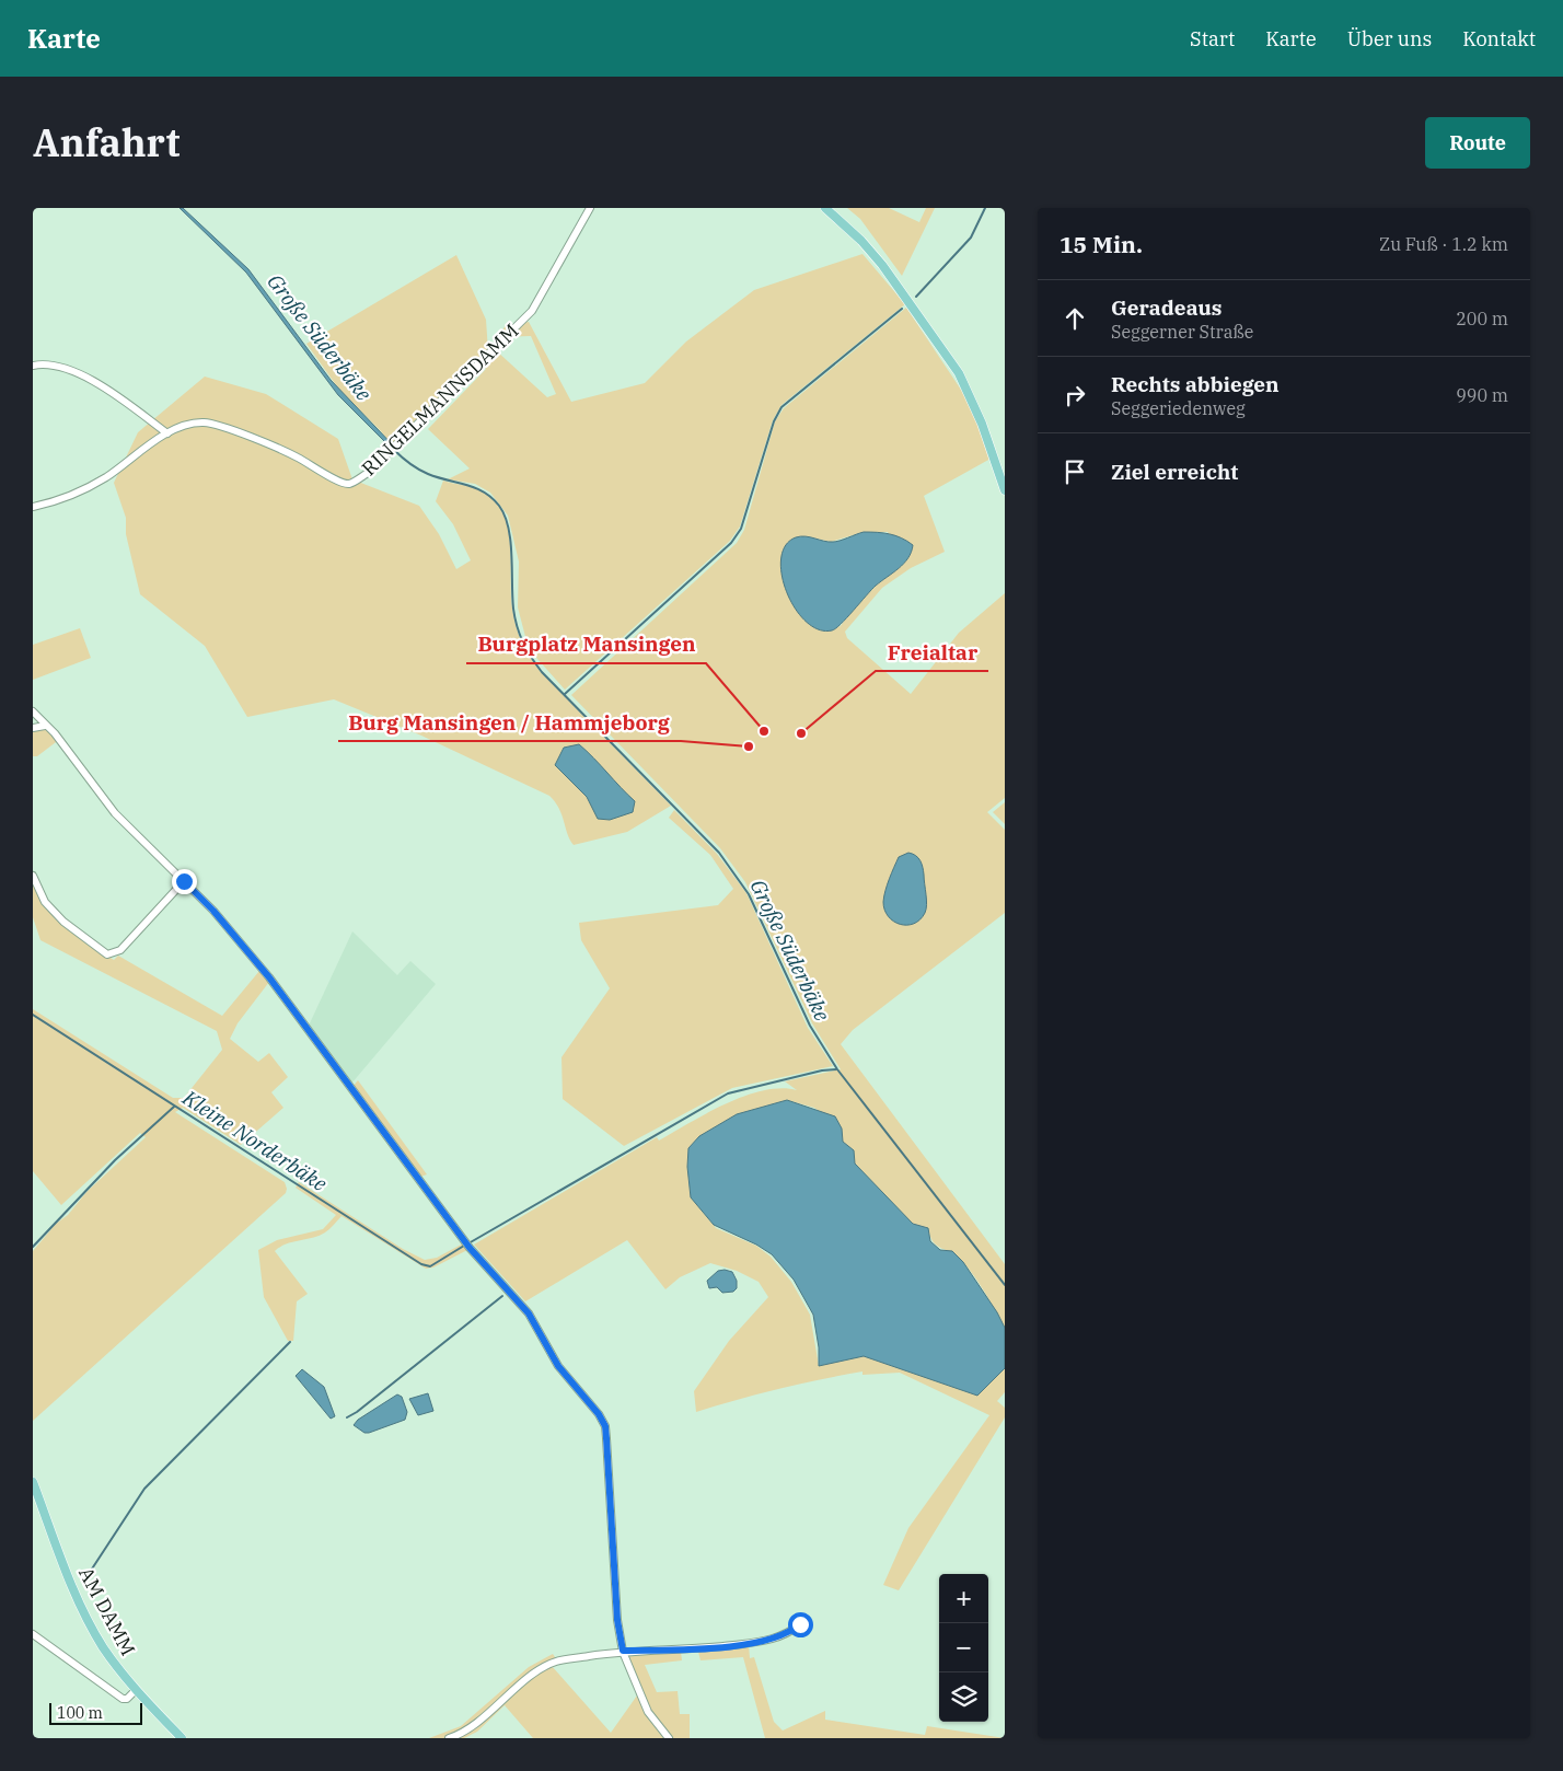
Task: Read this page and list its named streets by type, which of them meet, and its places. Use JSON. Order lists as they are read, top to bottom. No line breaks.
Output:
{"streets":{"main road":["AM DAMM"],"street":["RINGELMANNSDAMM"]},"water":["Große Süderbäke","Kleine Norderbäke"],"places":["Burgplatz Mansingen","Freialtar","Burg Mansingen / Hammjeborg"],"scale_bar":"100 m","page":{"header":"Karte","nav":["Start","Karte","Über uns","Kontakt"],"title":"Anfahrt","buttons":"Route","heading":["15 Min.","Zu Fuß · 1.2 km"],"list":[["Geradeaus","Seggerner Straße","200 m"],["Rechts abbiegen","Seggeriedenweg","990 m"],"Ziel erreicht"],"map_buttons":["+","−"],"scale":"100 m"}}
